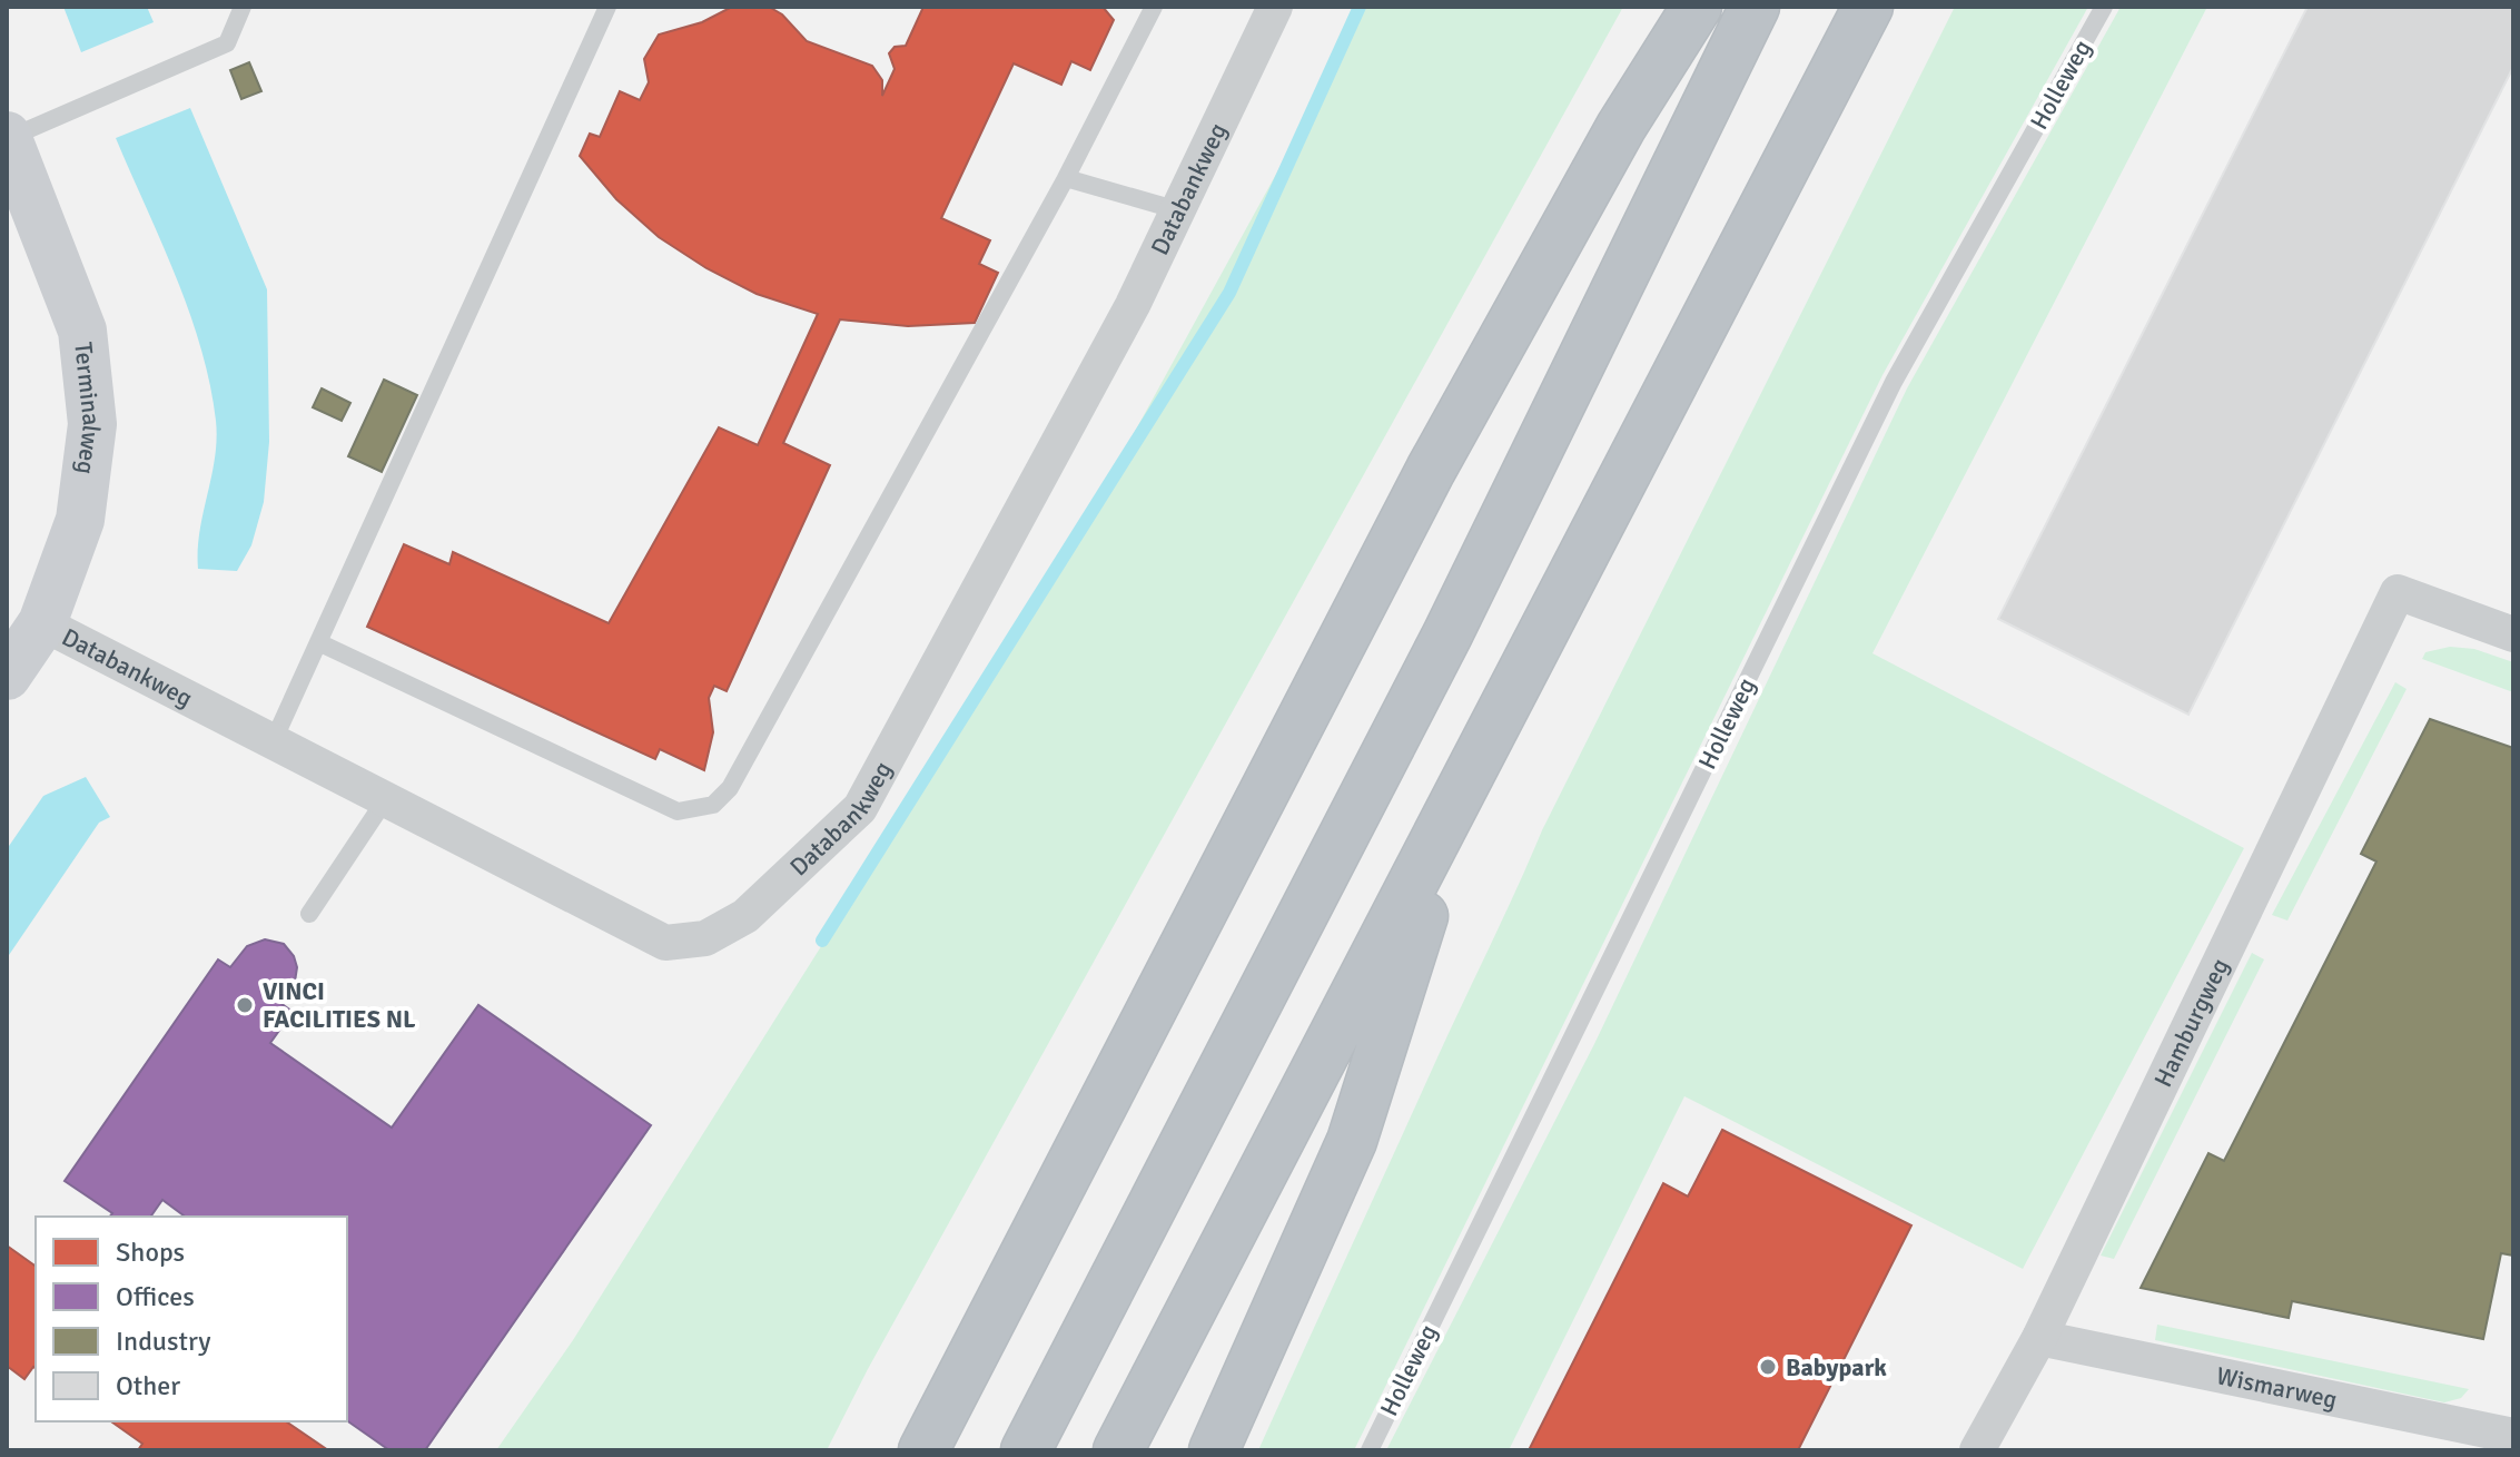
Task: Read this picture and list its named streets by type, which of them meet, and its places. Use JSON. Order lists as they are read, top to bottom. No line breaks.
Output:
{"streets":{"street":["Databankweg","Terminalweg","Hamburgweg","Wismarweg"],"lane":["Holleweg"]},"crossings":[["Databankweg","Terminalweg"],["Hamburgweg","Wismarweg"]],"places":["VINCI FACILITIES NL","Babypark"],"legend":["Shops","Offices","Industry","Other"]}
